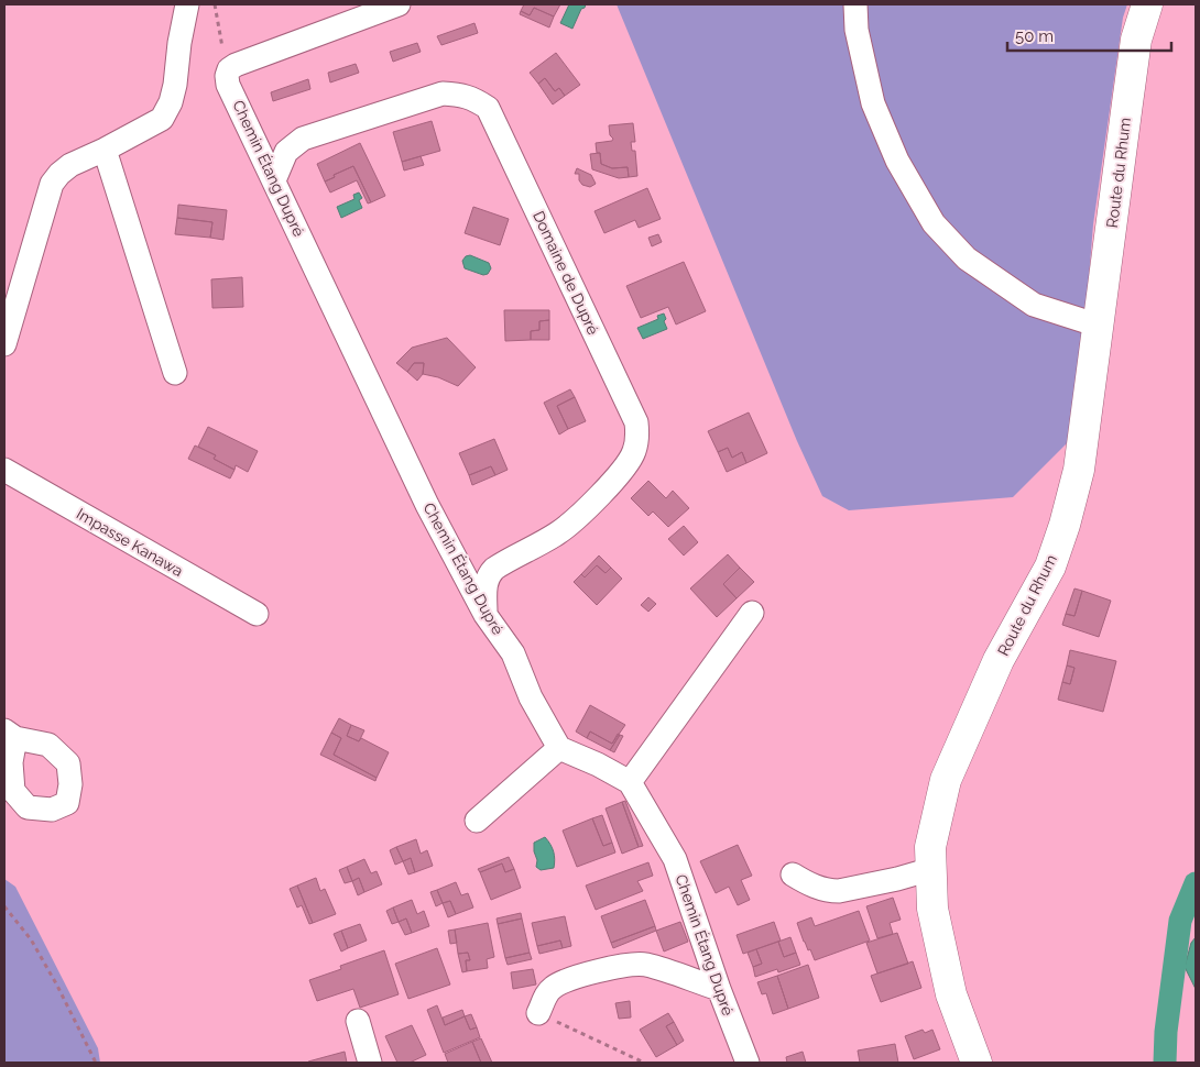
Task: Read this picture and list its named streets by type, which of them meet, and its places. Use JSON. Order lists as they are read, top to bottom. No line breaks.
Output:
{"streets":{"street":["Chemin Étang Dupré","Route du Rhum","Domaine de Dupré","Impasse Kanawa"]},"crossings":[["Chemin Étang Dupré","Domaine de Dupré"]],"scale_bar":"50 m"}
